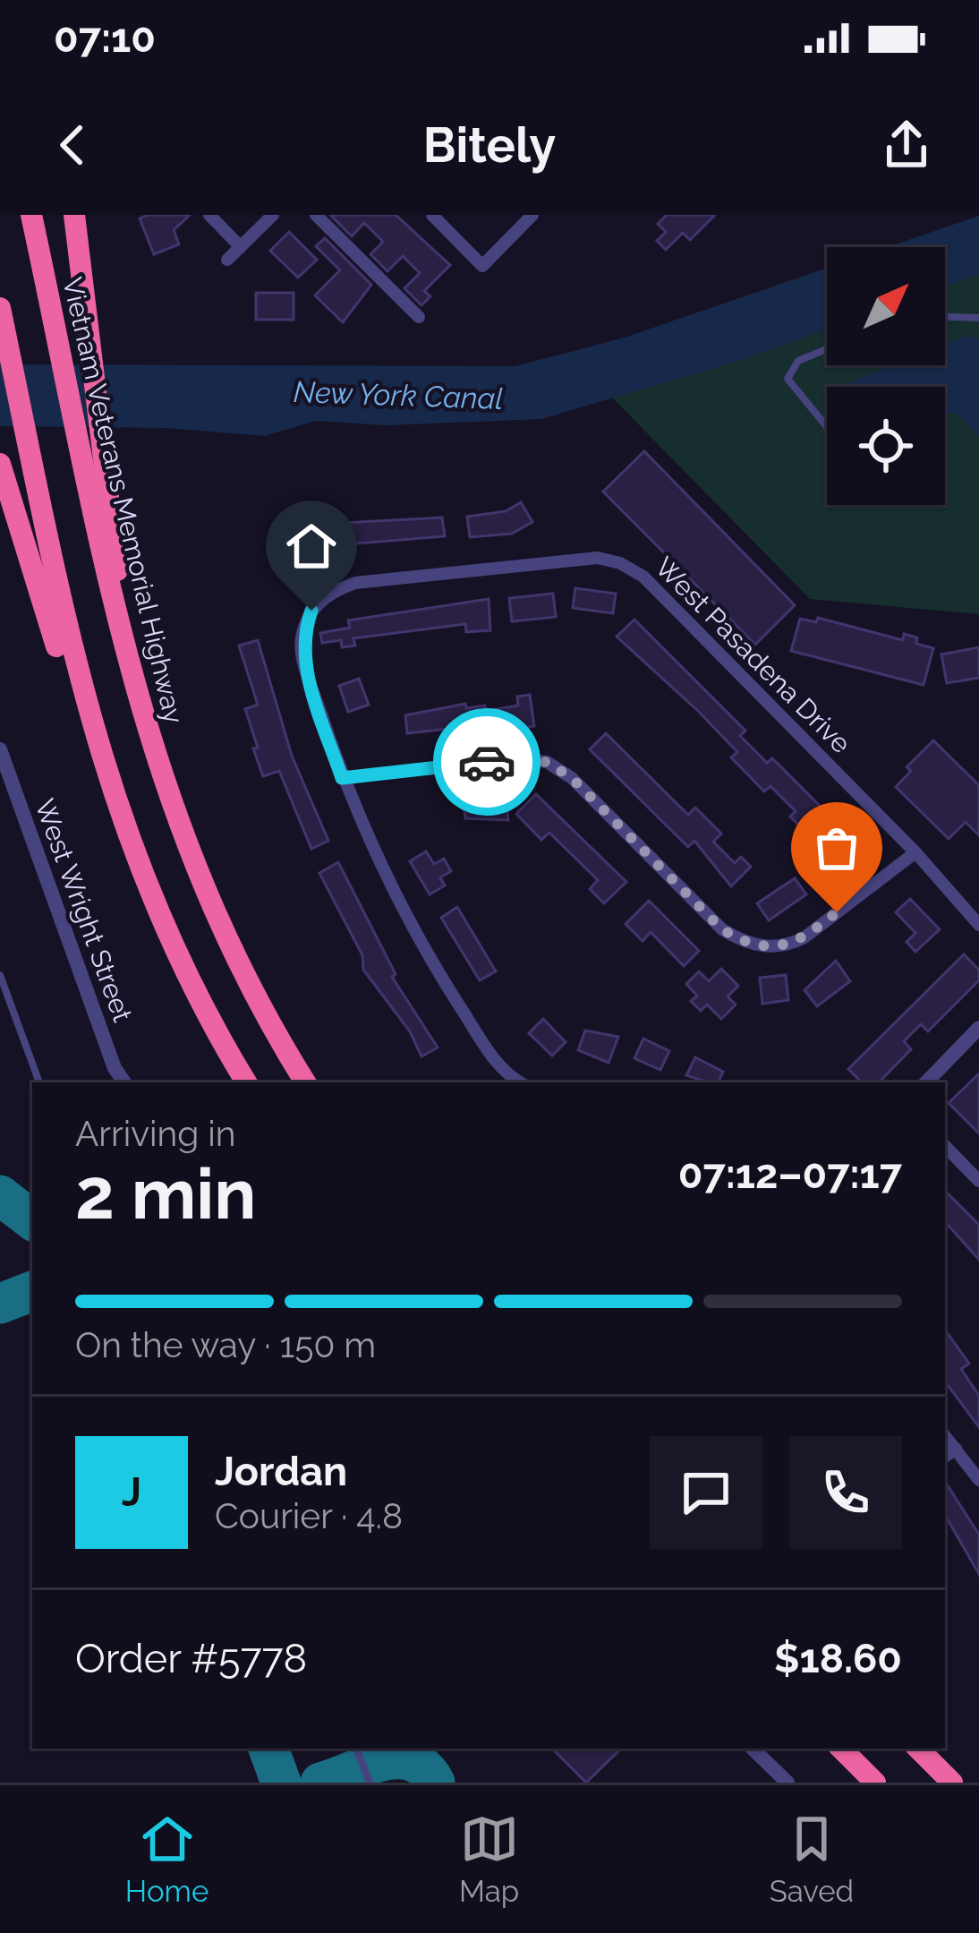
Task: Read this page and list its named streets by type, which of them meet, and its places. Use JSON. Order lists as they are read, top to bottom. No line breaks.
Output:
{"streets":{"highway":["Vietnam Veterans Memorial Highway"],"street":["West Pasadena Drive","West Wright Street"]},"water":["New York Canal"],"north":"top right","page":{"status":"07:10","header":"Bitely","heading":["2 min","Arriving in","07:12–07:17"],"panel":["Jordan","Courier · 4.8","Order #5778","$18.60"],"bar":"On the way · 150 m","round":"J","tabs":["Home","Map","Saved"]}}
